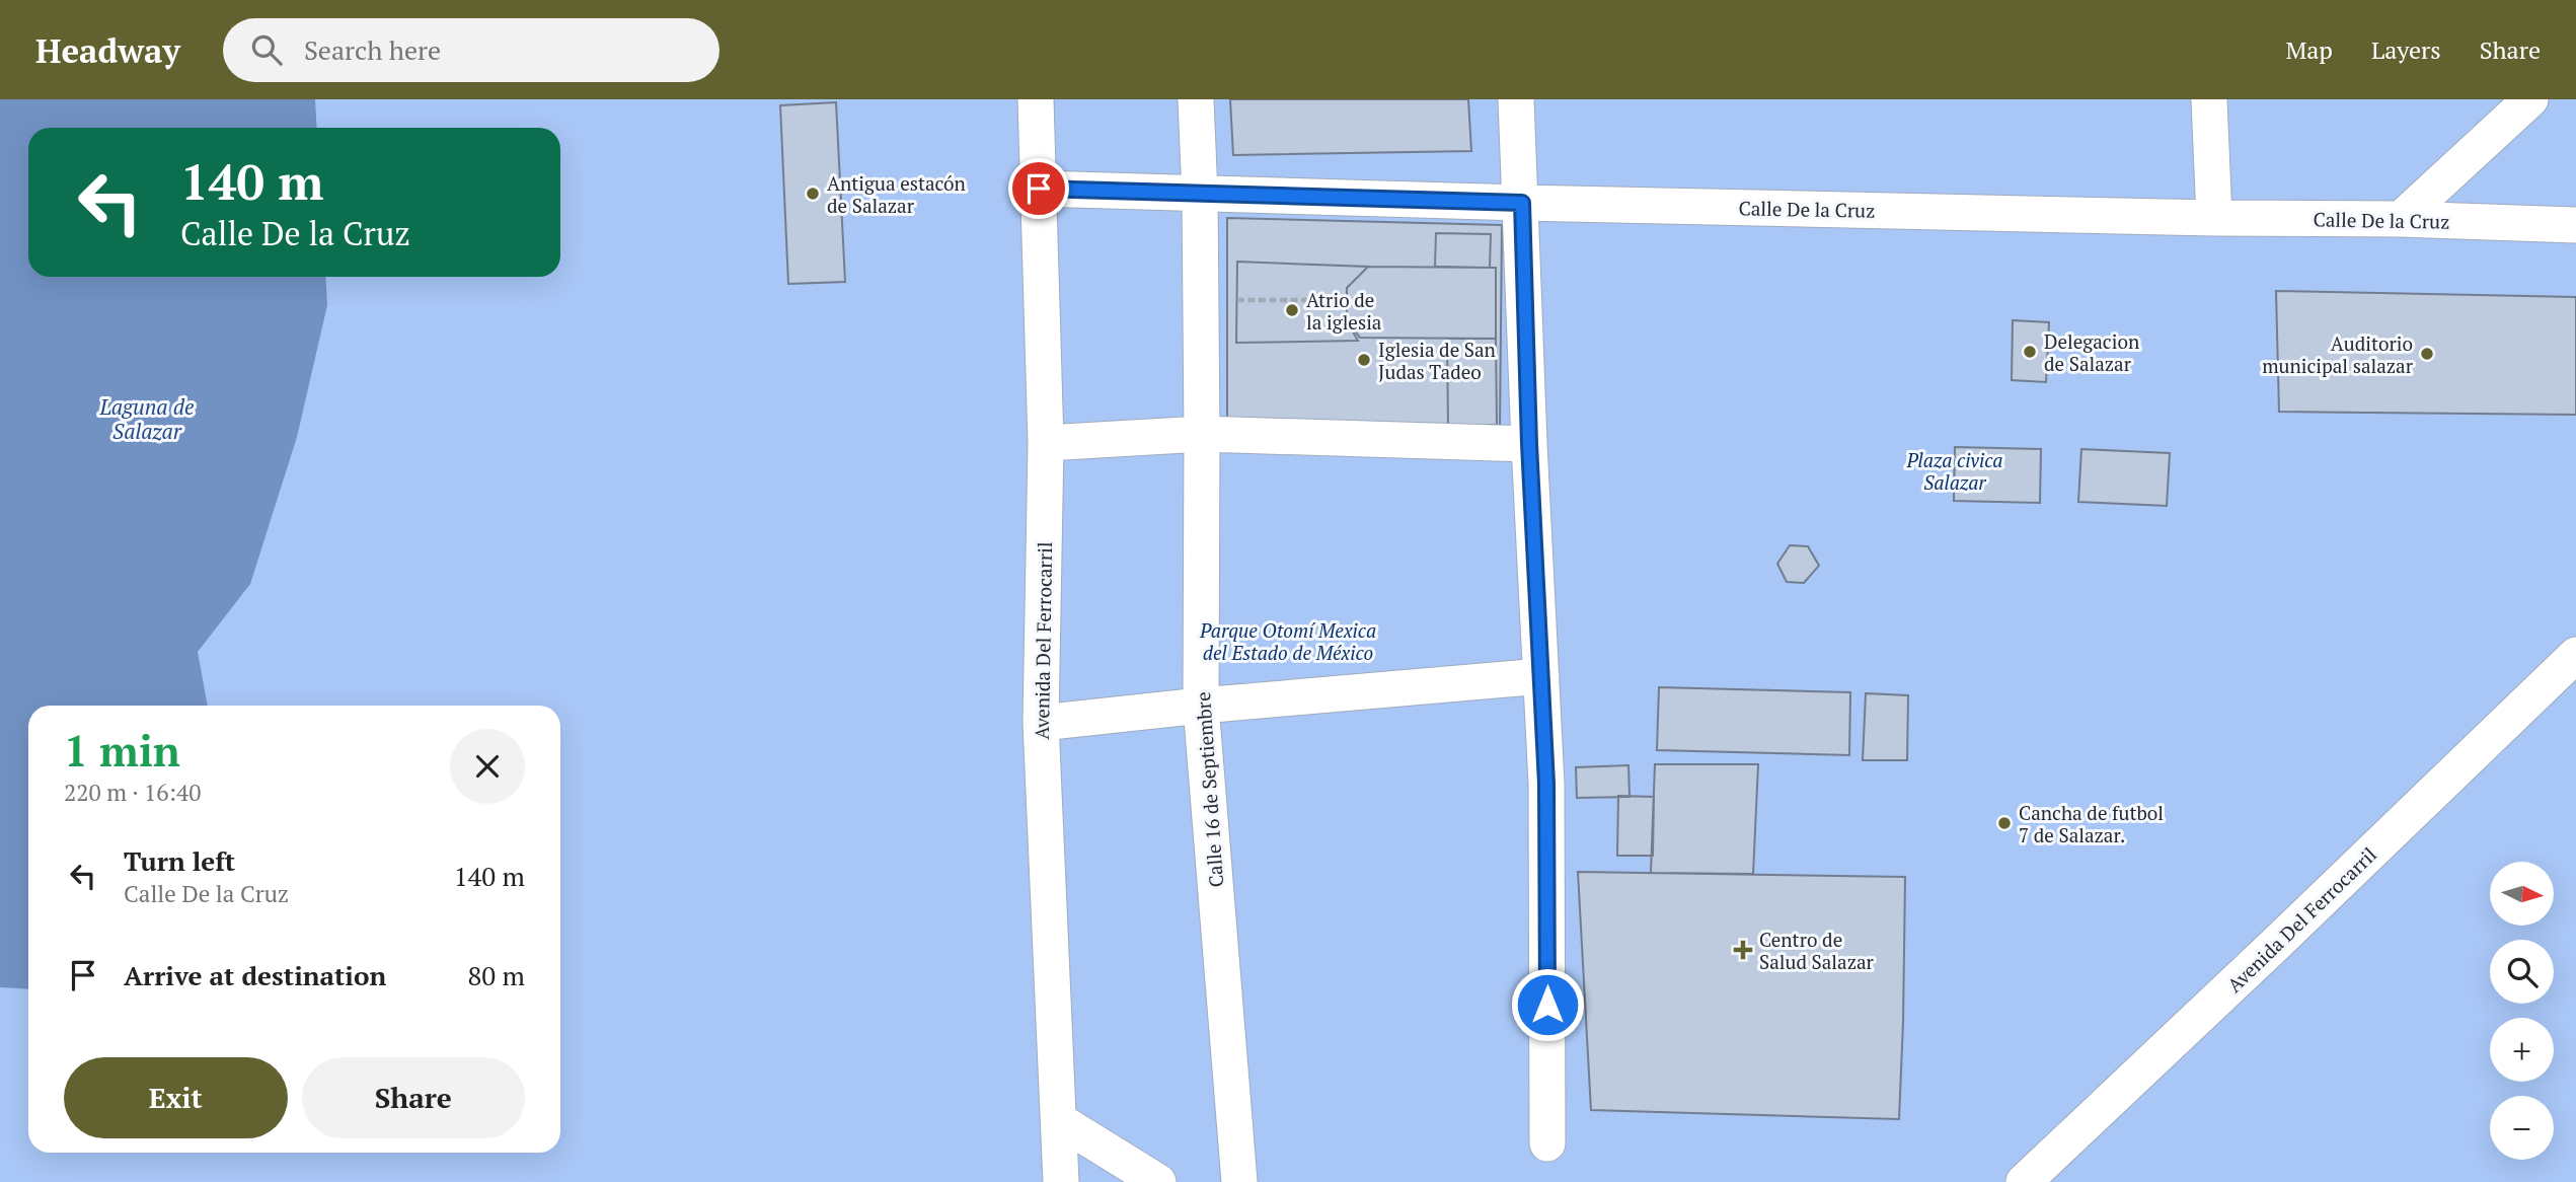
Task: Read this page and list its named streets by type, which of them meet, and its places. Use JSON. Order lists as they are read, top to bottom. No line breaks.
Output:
{"streets":{"street":["Calle De la Cruz","Avenida Del Ferrocarril","Calle 16 de Septiembre"]},"crossings":[["Calle De la Cruz","Avenida Del Ferrocarril"],["Calle De la Cruz","Calle 16 de Septiembre"]],"water":["Laguna de Salazar"],"parks":["Plaza civica Salazar","Parque Otomí Mexica del Estado de México"],"places":{"other":["Antigua estacón de Salazar","Atrio de la iglesia","Delegacion de Salazar","Auditorio municipal salazar","Iglesia de San Judas Tadeo","Cancha de futbol 7 de Salazar."],"health":["Centro de Salud Salazar"]},"north":"right","page":{"header":"Headway","search":"Search here","nav":["Map","Layers","Share"],"turn":["140 m","Calle De la Cruz"],"heading":["1 min","220 m · 16:40"],"list":[{"name":"Turn left","note":"Calle De la Cruz","value":"140 m"},{"name":"Arrive at destination","value":"80 m"}],"map_buttons":["+","−"],"buttons":["Exit","Share"]}}
